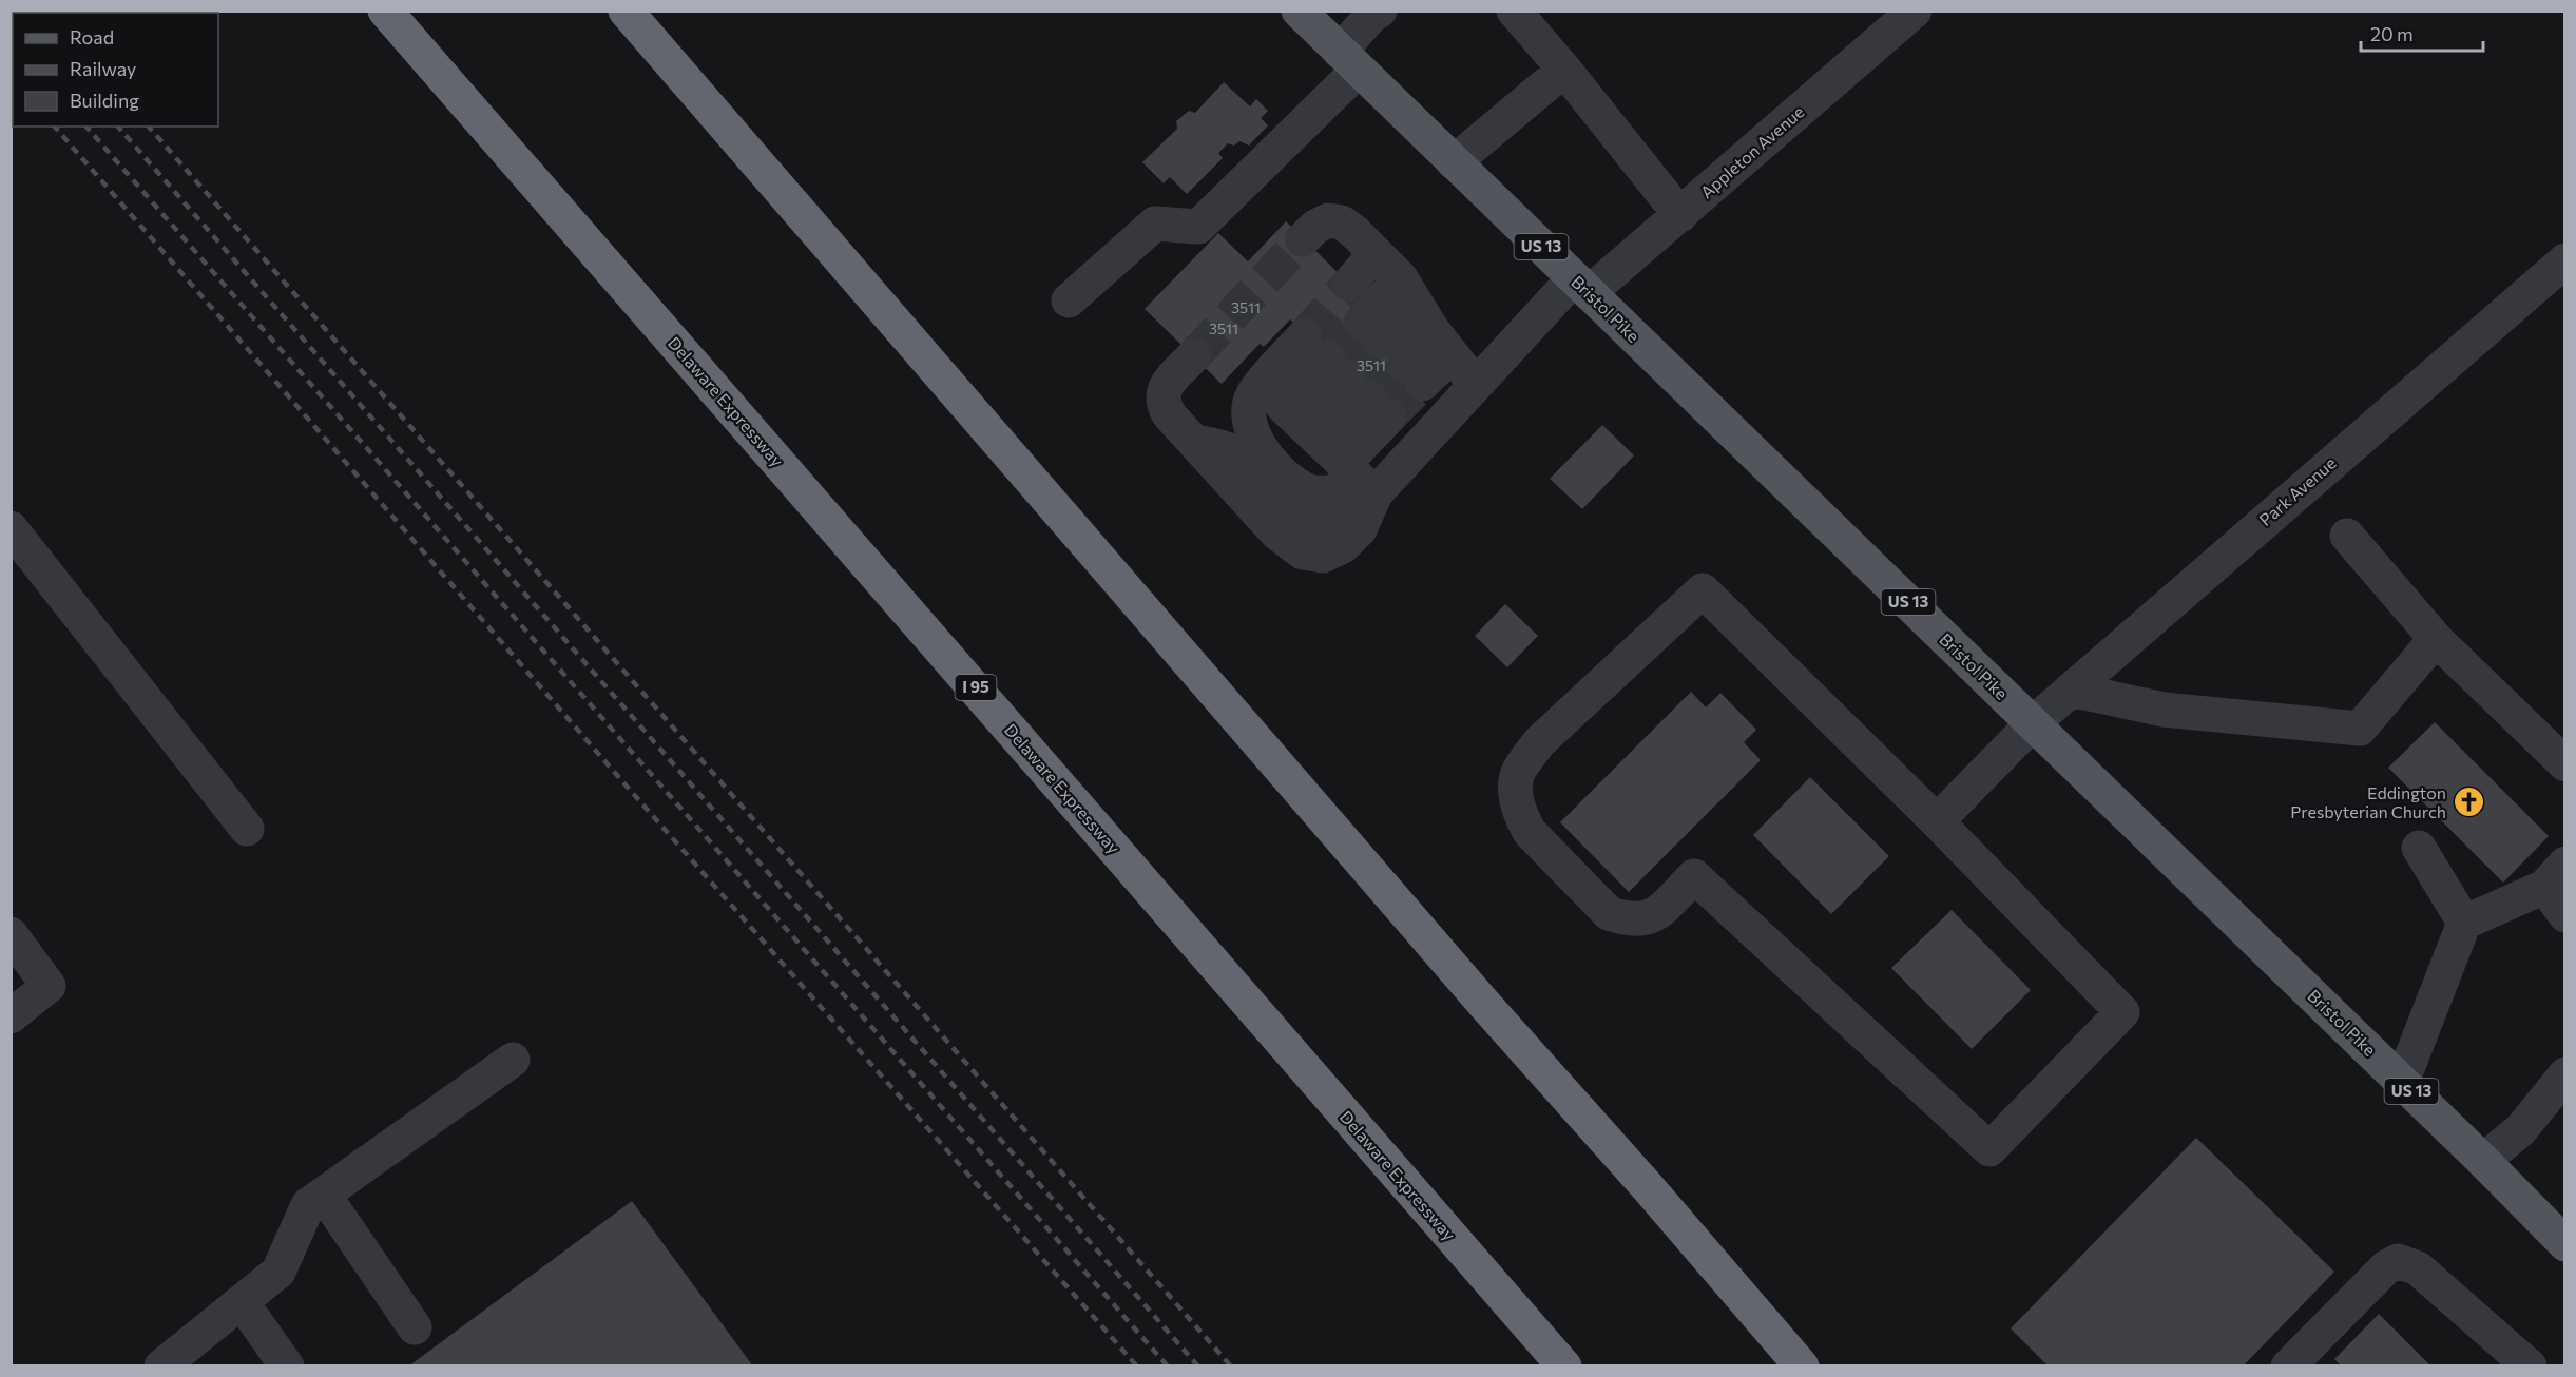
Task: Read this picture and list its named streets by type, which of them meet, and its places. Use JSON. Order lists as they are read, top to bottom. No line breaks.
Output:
{"streets":{"highway":["Delaware Expressway","I 95"],"main road":["US 13","Bristol Pike"],"street":["Appleton Avenue","Park Avenue"]},"crossings":[["Appleton Avenue","Bristol Pike"],["Bristol Pike","Park Avenue"]],"places":{"church":["Eddington Presbyterian Church"]},"house_numbers":["3511","3511","3511"],"legend":["Road","Railway","Building"],"scale_bar":"20 m"}
